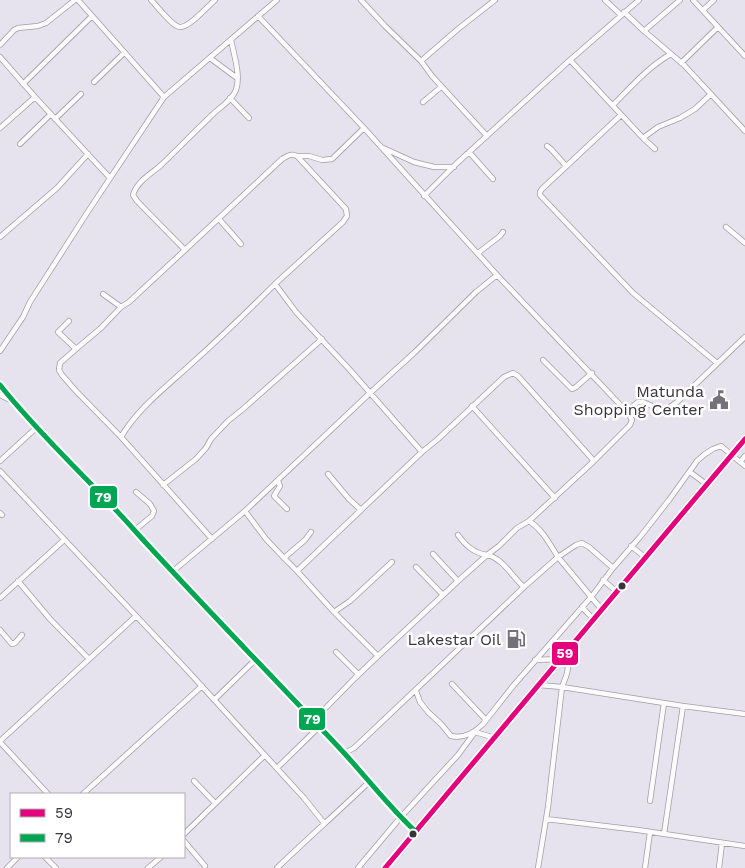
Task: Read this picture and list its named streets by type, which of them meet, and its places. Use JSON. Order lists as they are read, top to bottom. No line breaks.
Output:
{"places":{"public building":["Matunda Shopping Center"],"fuel station":["Lakestar Oil"]},"lines":["transit line 79","transit line 59"],"legend":["59","79"]}
